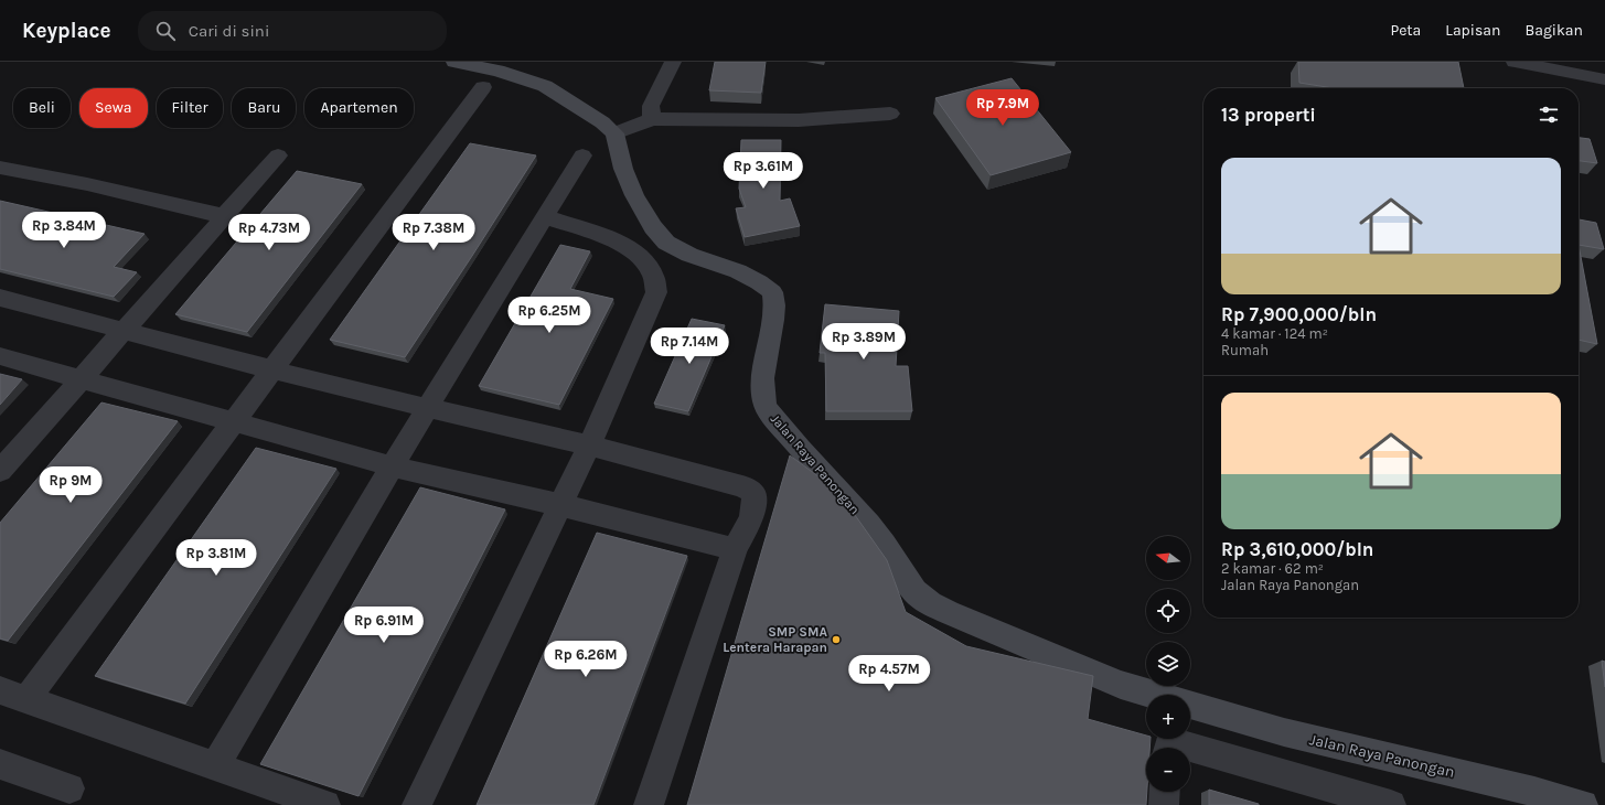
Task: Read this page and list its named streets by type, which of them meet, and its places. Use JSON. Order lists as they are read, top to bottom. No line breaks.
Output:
{"streets":{"street":["Jalan Raya Panongan"]},"places":["SMP SMA Lentera Harapan"],"north":"left","page":{"header":"Keyplace","search":"Cari di sini","nav":["Peta","Lapisan","Bagikan"],"chip":["Beli","Sewa","Filter","Baru","Apartemen"],"heading":"13 properti","price":["Rp 7.9M","Rp 3.61M","Rp 3.84M","Rp 4.73M","Rp 7.38M","Rp 6.25M","Rp 3.89M","Rp 7.14M","Rp 9M","Rp 3.81M","Rp 6.91M","Rp 6.26M","Rp 4.57M"],"list":[{"name":"Rp 7,900,000/bln","note":"4 kamar · 124 m² · Rumah"},{"name":"Rp 3,610,000/bln","note":"2 kamar · 62 m² · Jalan Raya Panongan"}],"map_buttons":["+","−"]}}
